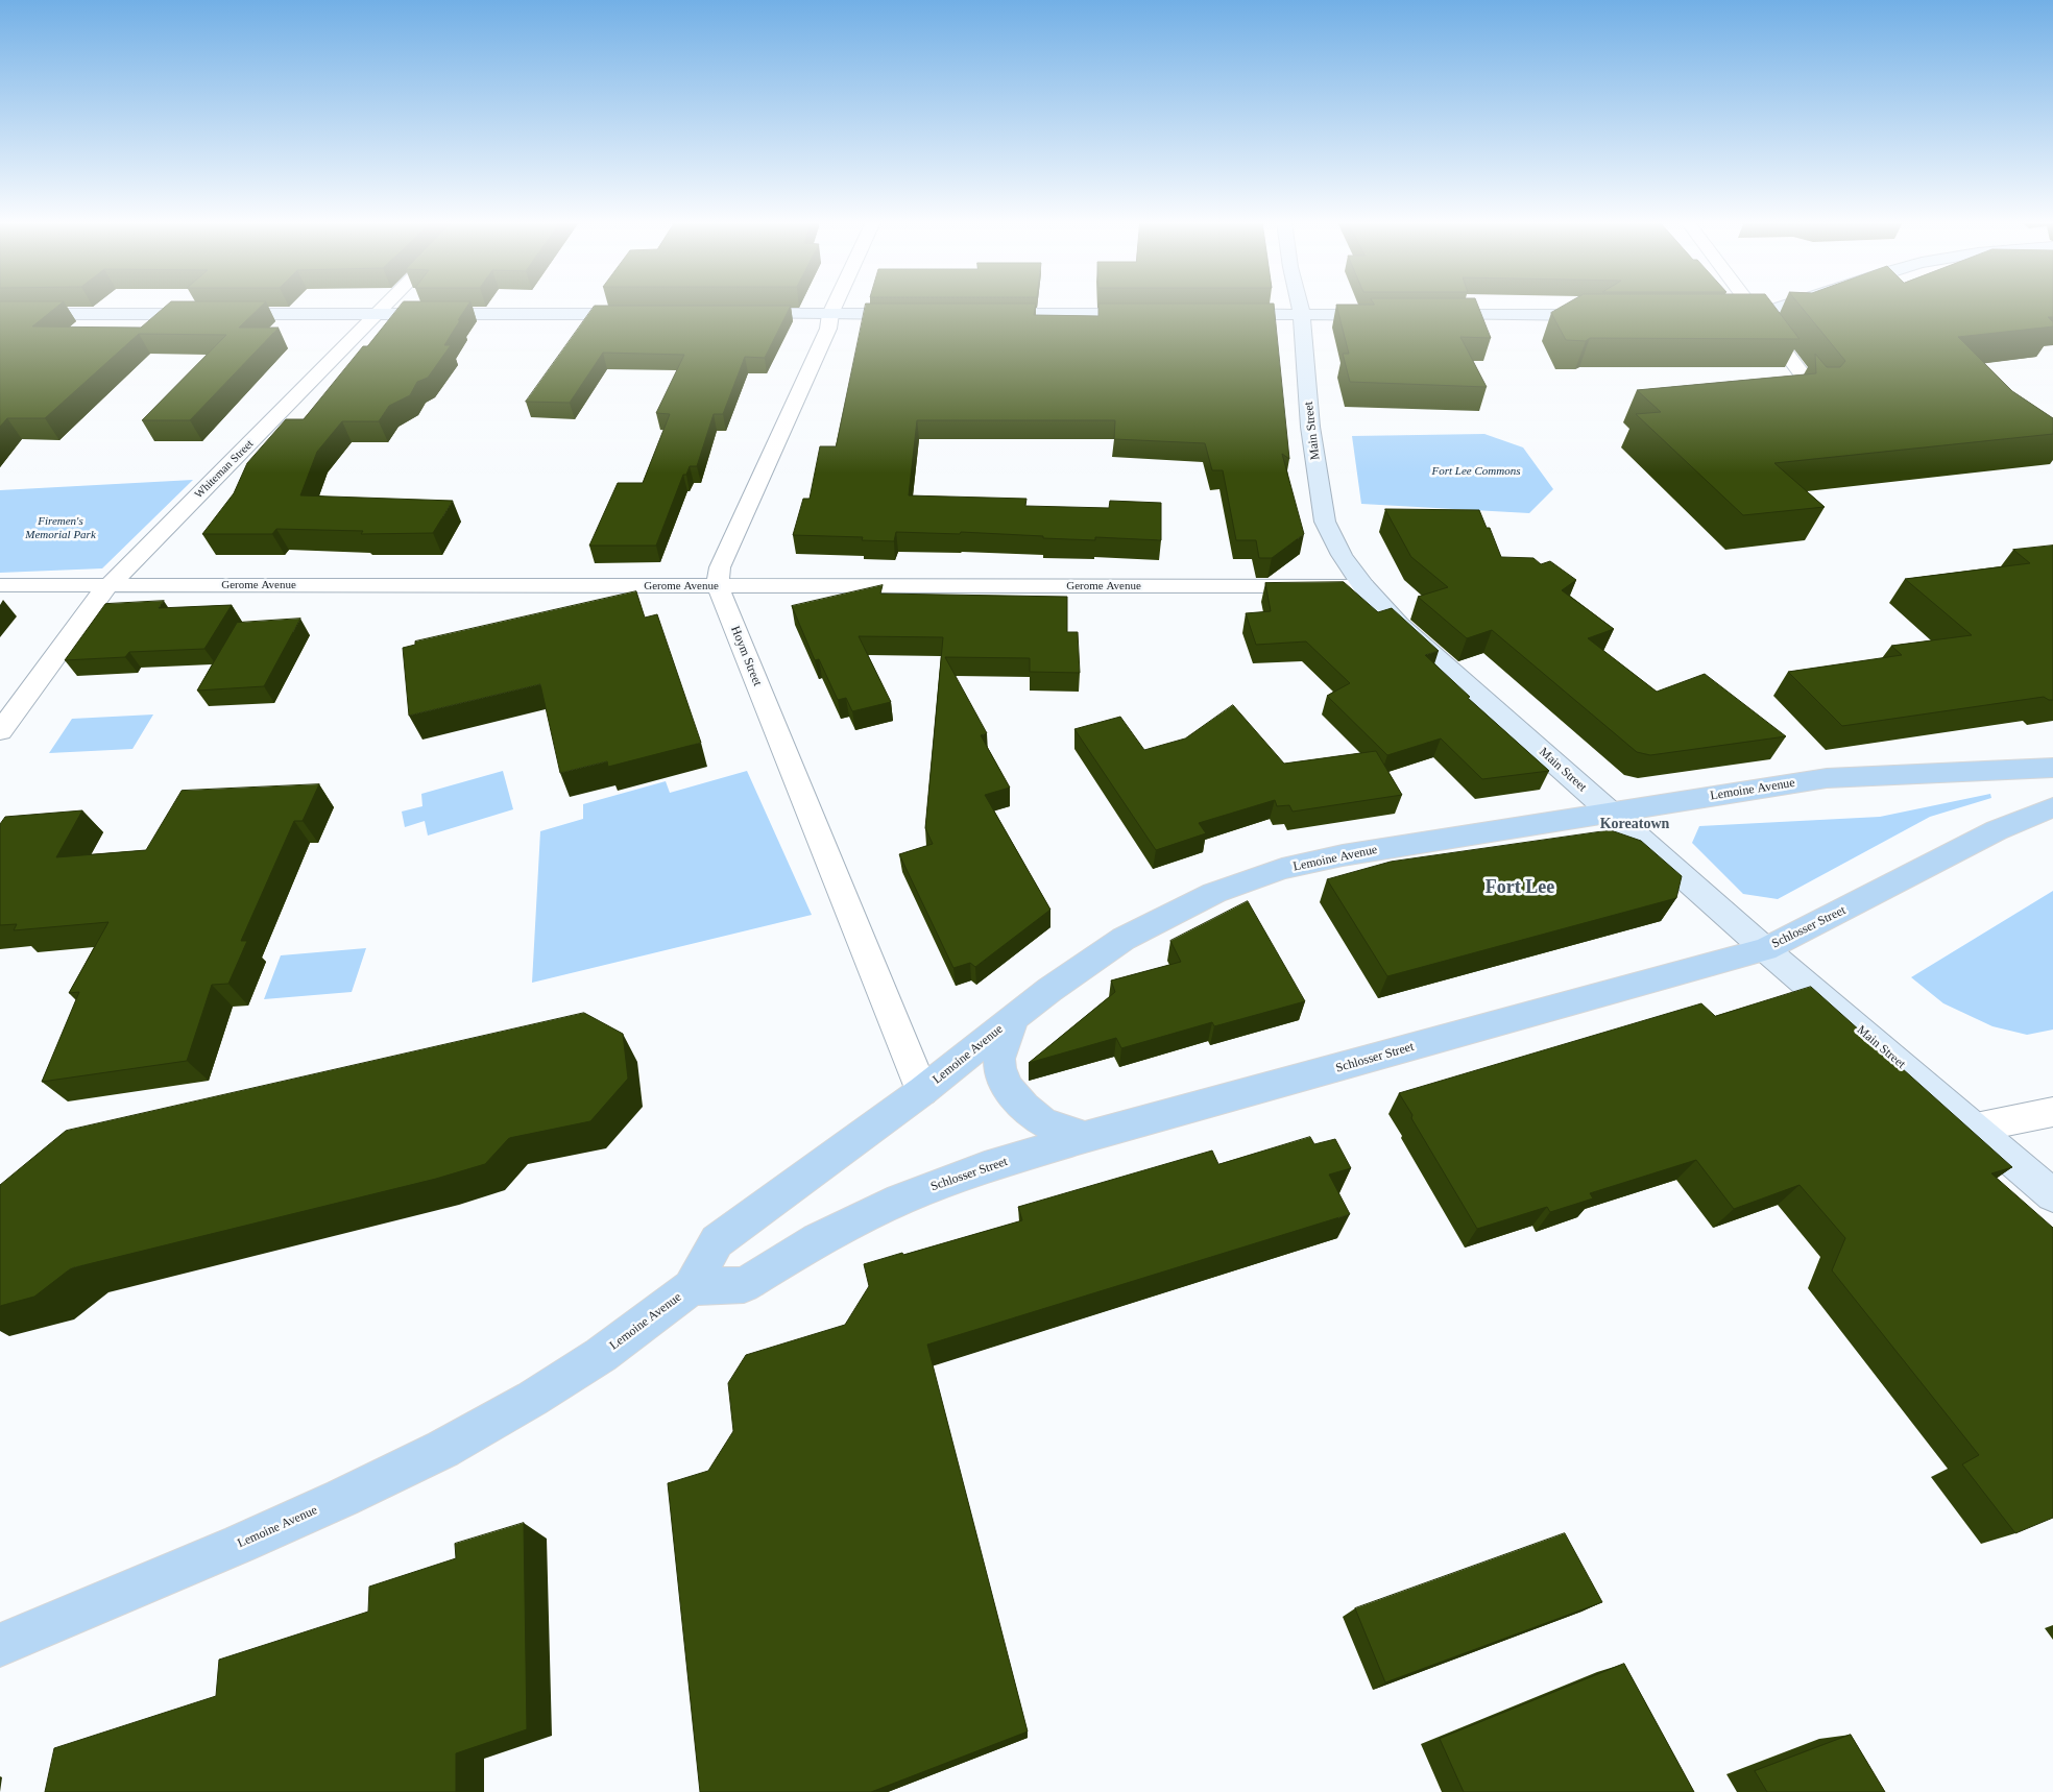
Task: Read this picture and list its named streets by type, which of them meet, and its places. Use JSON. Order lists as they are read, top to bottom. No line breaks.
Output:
{"streets":{"main road":["Main Street","Lemoine Avenue","Schlosser Street"],"street":["Whiteman Street","Gerome Avenue","Hoym Street"]},"crossings":[["Main Street","Gerome Avenue"],["Main Street","Lemoine Avenue"],["Main Street","Schlosser Street"],["Whiteman Street","Gerome Avenue"],["Gerome Avenue","Hoym Street"],["Hoym Street","Lemoine Avenue"],["Lemoine Avenue","Schlosser Street"]],"districts":["Koreatown","Fort Lee"],"parks":["Fort Lee Commons","Firemen's Memorial Park"]}
